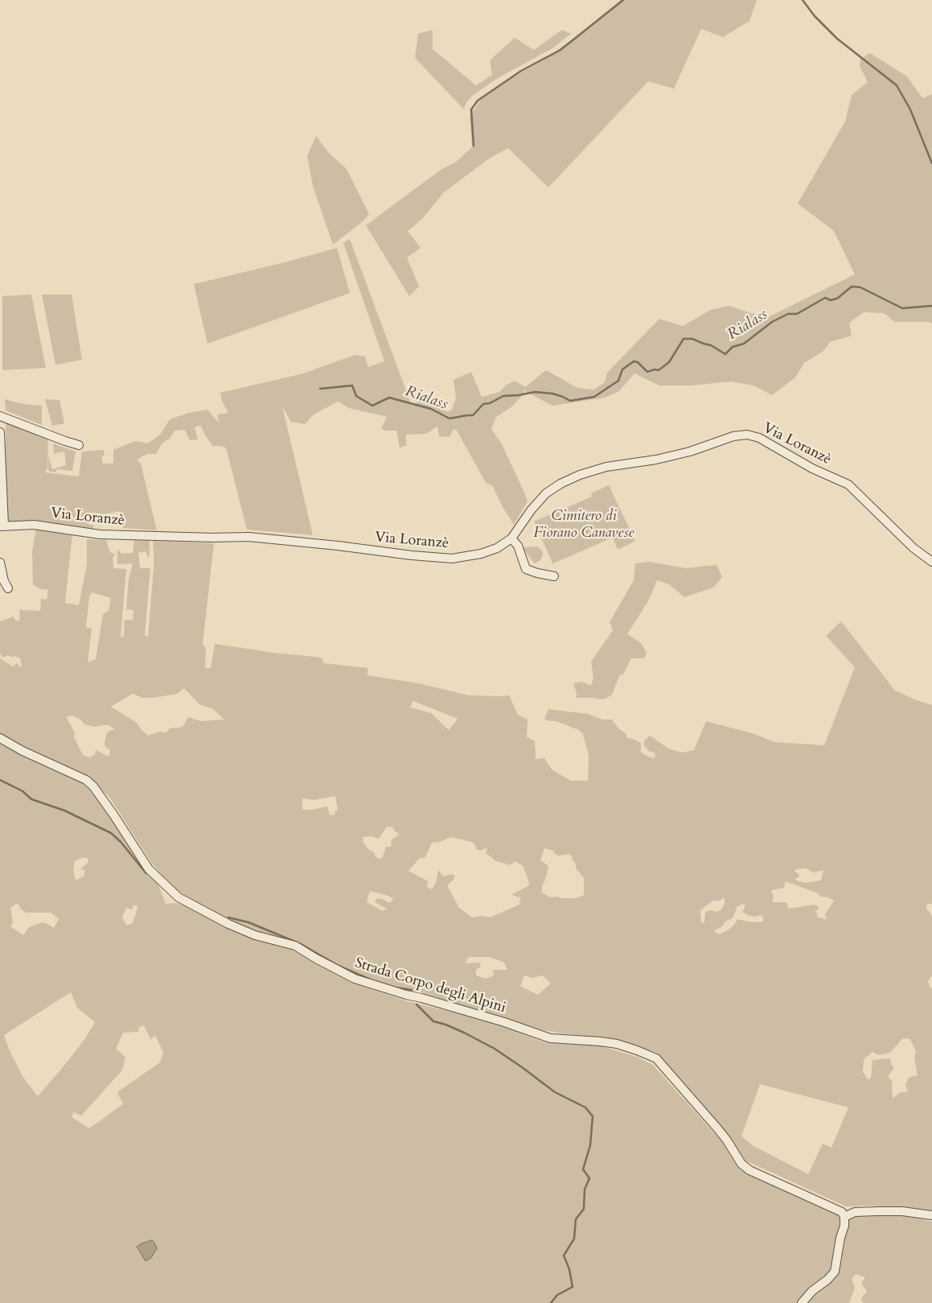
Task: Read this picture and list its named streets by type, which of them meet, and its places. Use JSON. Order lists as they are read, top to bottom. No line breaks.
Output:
{"streets":{"street":["Via Loranzè","Strada Corpo degli Alpini"]},"water":["Rialass"],"parks":["Cimitero di Fiorano Canavese"]}
